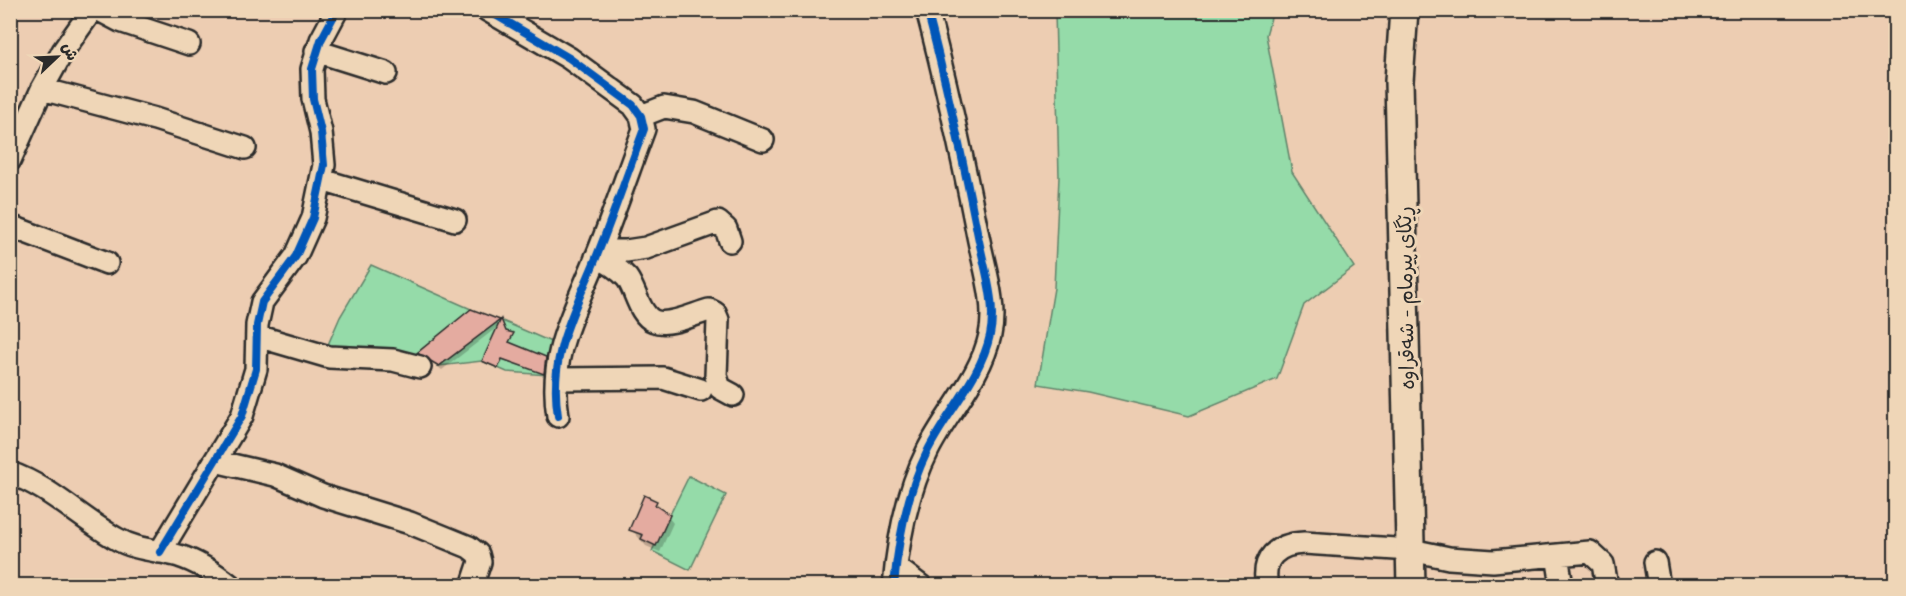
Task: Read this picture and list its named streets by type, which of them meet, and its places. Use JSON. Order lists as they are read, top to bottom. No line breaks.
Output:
{"streets":{"main road":["ڕێگای پیرمام - شەقراوە"]},"north":"top right"}
